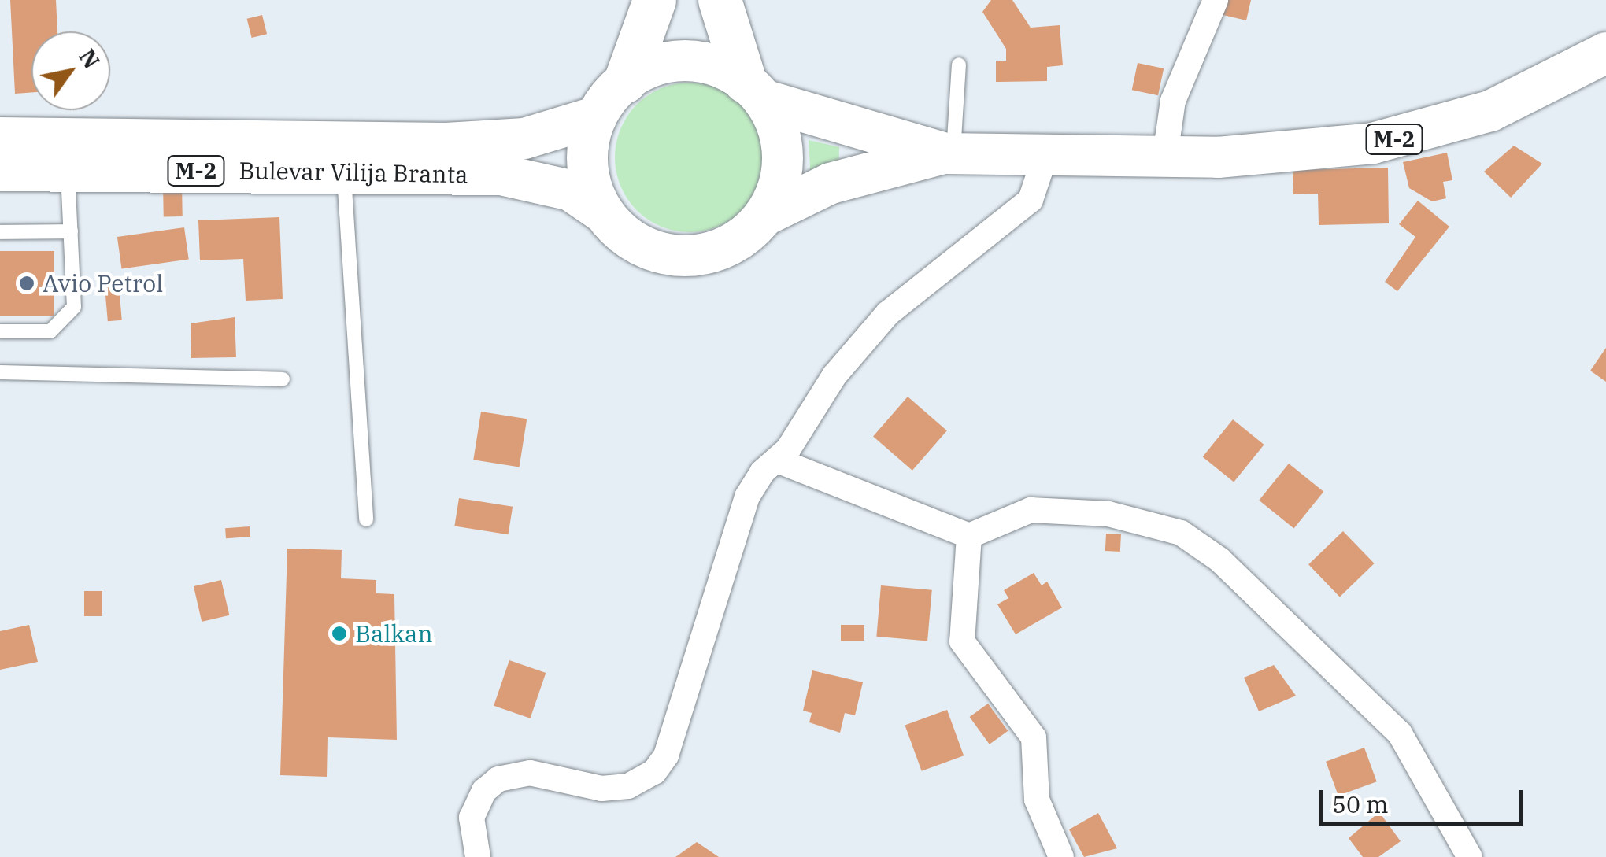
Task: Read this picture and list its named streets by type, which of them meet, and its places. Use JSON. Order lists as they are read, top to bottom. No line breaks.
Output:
{"streets":{"main road":["M-2","Bulevar Vilija Branta"]},"crossings":[["M-2","Bulevar Vilija Branta"]],"places":["Avio Petrol","Balkan"],"scale_bar":"50 m","north":"top right"}
